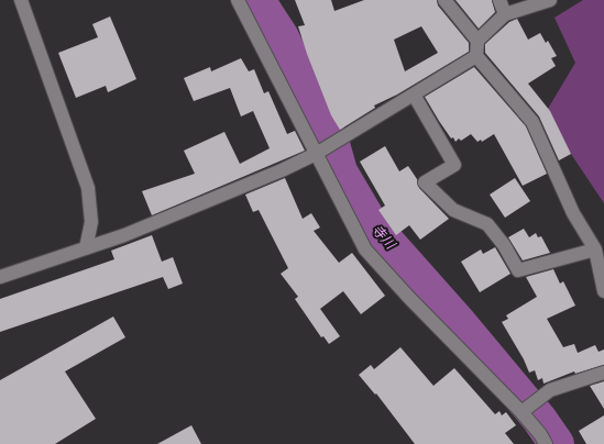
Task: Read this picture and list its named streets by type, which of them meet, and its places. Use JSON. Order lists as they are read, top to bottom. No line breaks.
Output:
{"water":["寺川"]}
